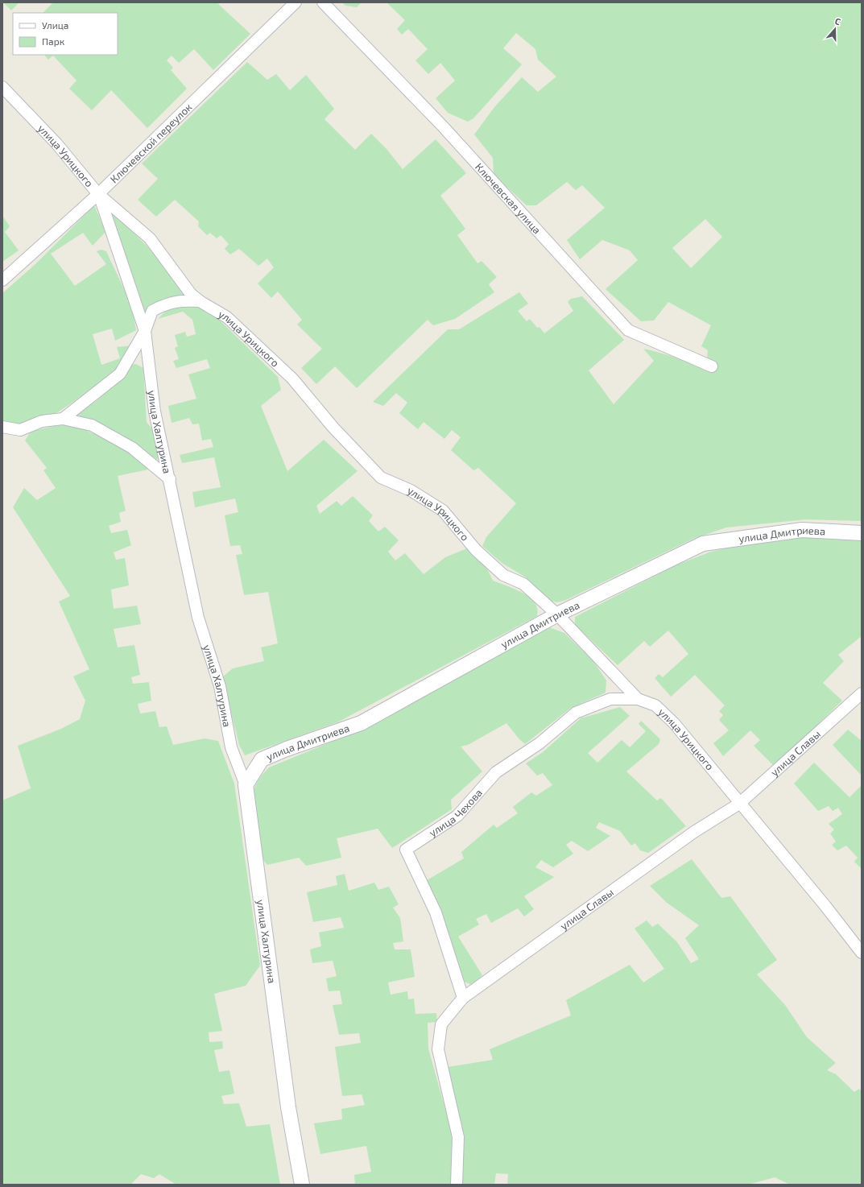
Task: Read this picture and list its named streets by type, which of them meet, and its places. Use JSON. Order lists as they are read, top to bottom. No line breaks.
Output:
{"streets":{"street":["Ключевской переулок","улица Урицкого","Ключевская улица","улица Халтурина","улица Дмитриева","улица Славы","улица Чехова"]},"crossings":[["Ключевской переулок","улица Урицкого"],["Ключевской переулок","улица Халтурина"],["улица Урицкого","улица Халтурина"],["улица Урицкого","улица Дмитриева"],["улица Урицкого","улица Славы"],["улица Урицкого","улица Чехова"],["улица Халтурина","улица Дмитриева"],["улица Славы","улица Чехова"]],"legend":["Улица","Парк"],"north":"top"}
